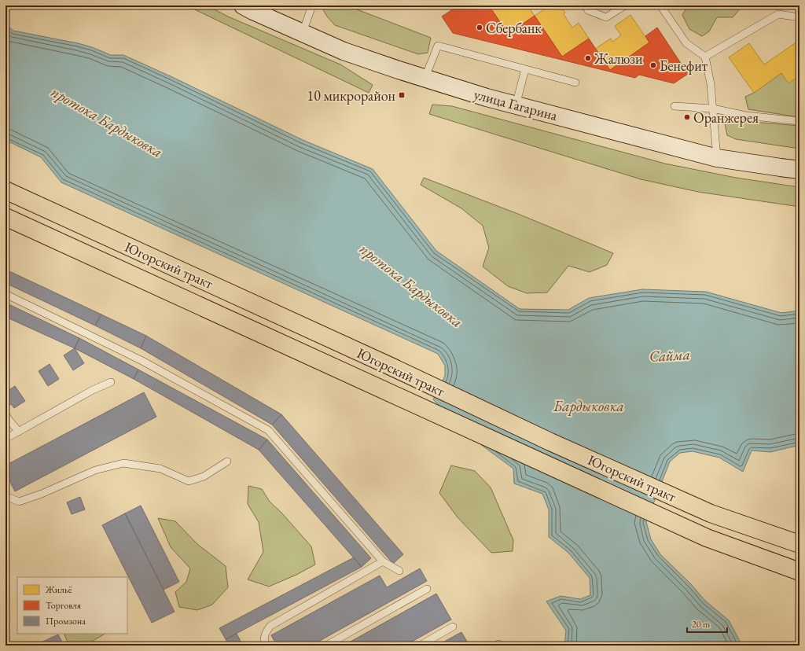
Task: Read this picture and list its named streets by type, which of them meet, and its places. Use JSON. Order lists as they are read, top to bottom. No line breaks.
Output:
{"streets":{"main road":["улица Гагарина","Югорский тракт"]},"water":["протока Бардыковка","Сайма","Бардыковка"],"places":{"other":["Сбербанк","Жалюзи","Бенефит","Оранжерея"],"transit":["10 микрорайон"]},"legend":["Жильё","Торговля","Промзона"],"scale_bar":"20 m"}
